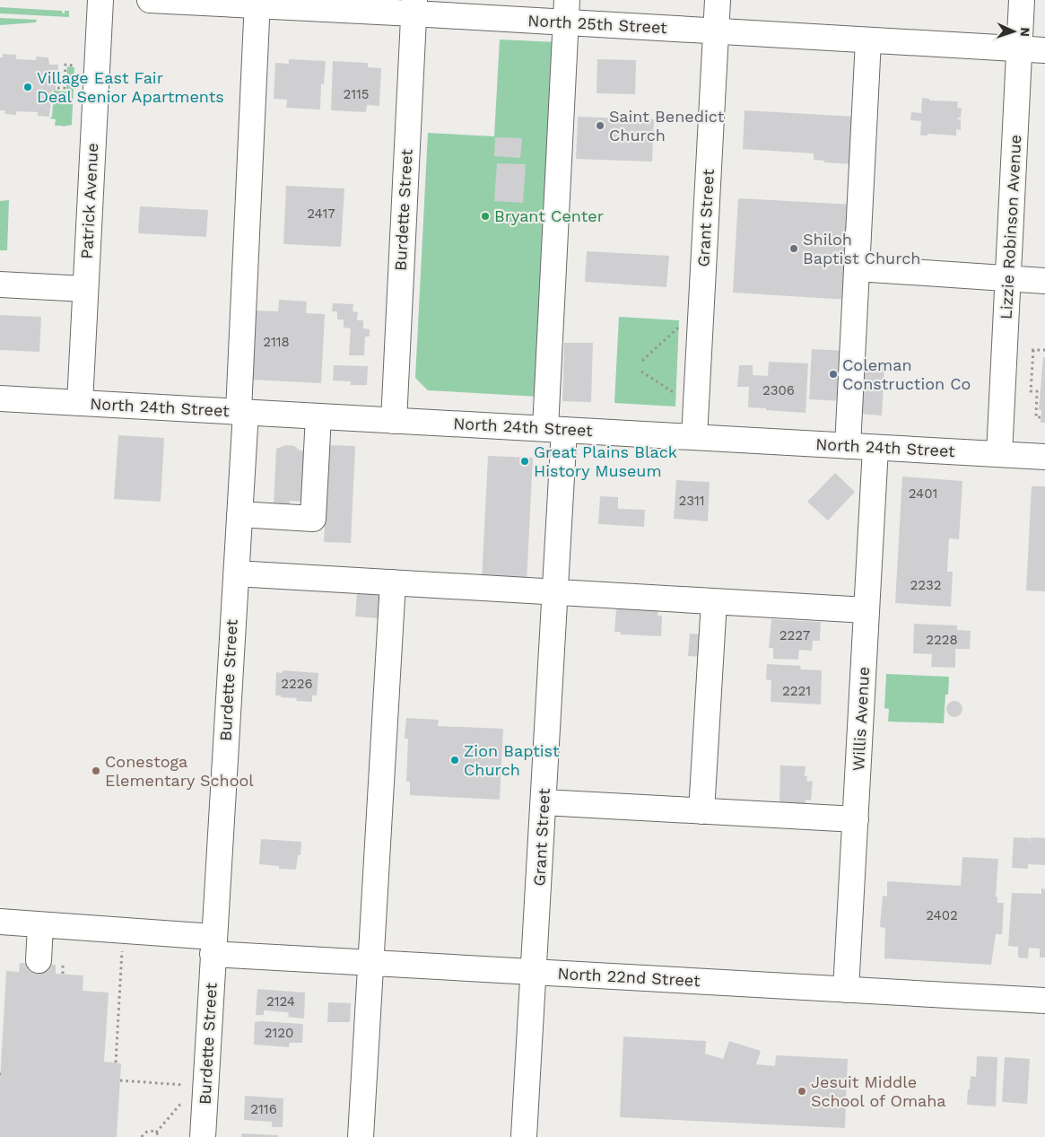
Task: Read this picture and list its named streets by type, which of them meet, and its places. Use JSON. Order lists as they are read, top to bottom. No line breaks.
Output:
{"streets":{"street":["North 25th Street","Patrick Avenue","Burdette Street","Grant Street","Lizzie Robinson Avenue","North 24th Street","Willis Avenue","North 22nd Street"]},"crossings":[["North 25th Street","Burdette Street"],["North 25th Street","Grant Street"],["North 25th Street","Lizzie Robinson Avenue"],["Patrick Avenue","North 24th Street"],["Burdette Street","North 24th Street"],["Burdette Street","North 22nd Street"],["Grant Street","North 24th Street"],["Grant Street","North 22nd Street"],["Lizzie Robinson Avenue","North 24th Street"],["North 24th Street","Willis Avenue"],["Willis Avenue","North 22nd Street"]],"places":["Village East Fair Deal Senior Apartments","Saint Benedict Church","Bryant Center","Shiloh Baptist Church","Coleman Construction Co","Great Plains Black History Museum","Zion Baptist Church","Conestoga Elementary School","Jesuit Middle School of Omaha"],"house_numbers":["2115","2417","2118","2306","2401","2311","2232","2227","2228","2226","2221","2402","2124","2120","2116"],"north":"right"}
